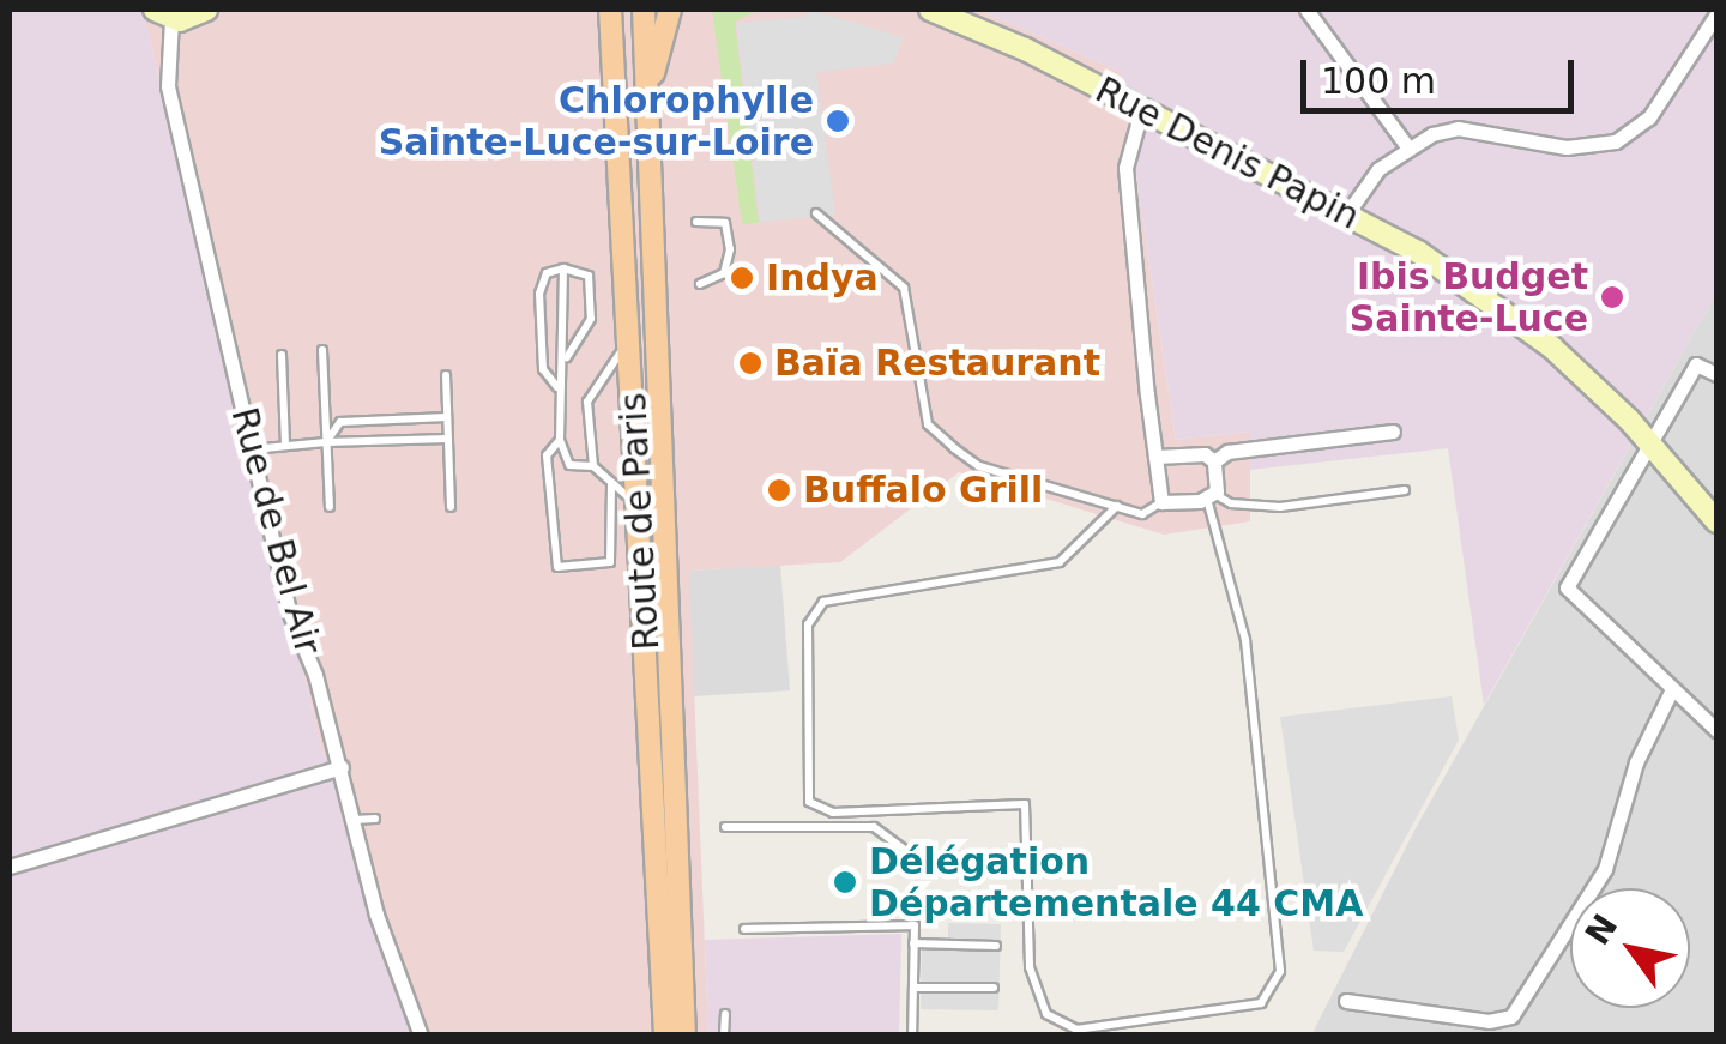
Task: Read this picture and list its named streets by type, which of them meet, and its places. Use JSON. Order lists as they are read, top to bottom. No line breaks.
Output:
{"streets":{"main road":["Route de Paris"],"street":["Rue Denis Papin","Rue de Bel Air"]},"places":["Chlorophylle Sainte-Luce-sur-Loire","Indya","Ibis Budget Sainte-Luce","Baïa Restaurant","Buffalo Grill","Délégation Départementale 44 CMA"],"scale_bar":"100 m","north":"top left"}
